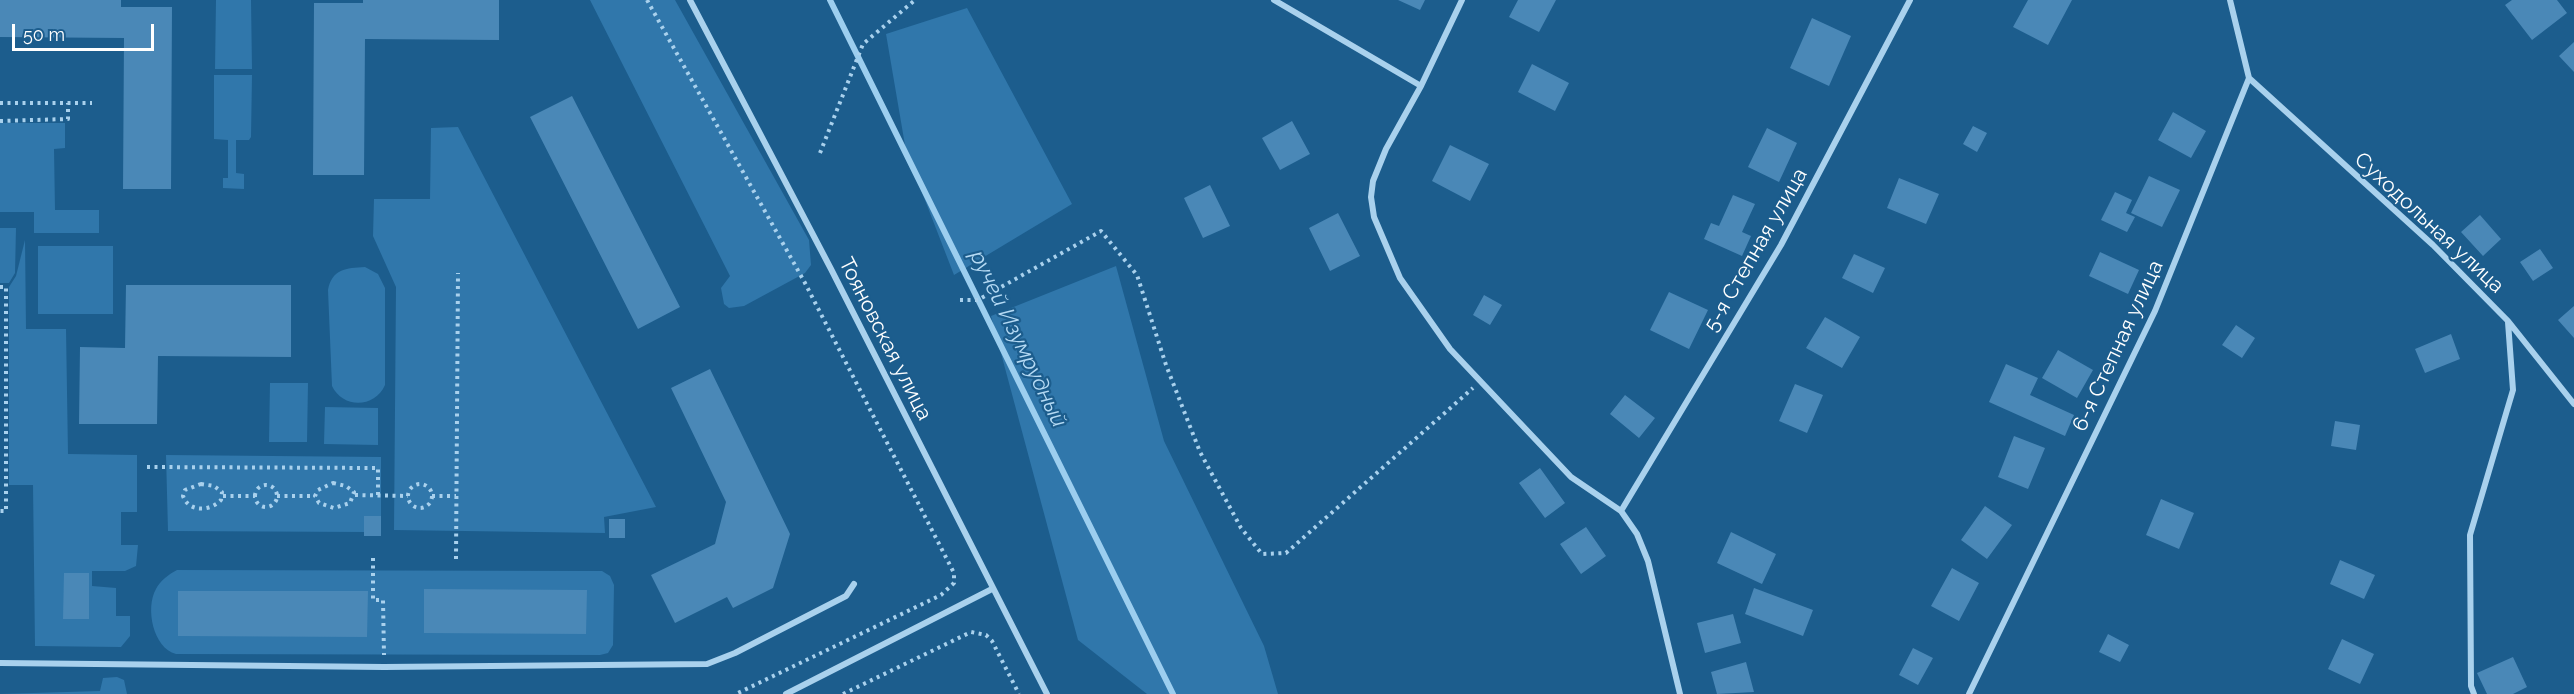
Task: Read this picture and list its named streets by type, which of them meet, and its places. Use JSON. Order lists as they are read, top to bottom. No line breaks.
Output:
{"streets":{"street":["Суходольная улица","5-я Степная улица","Тояновская улица","6-я Степная улица"]},"crossings":[["Суходольная улица","6-я Степная улица"]],"water":["ручей Изумрудный"],"scale_bar":"50 m"}
